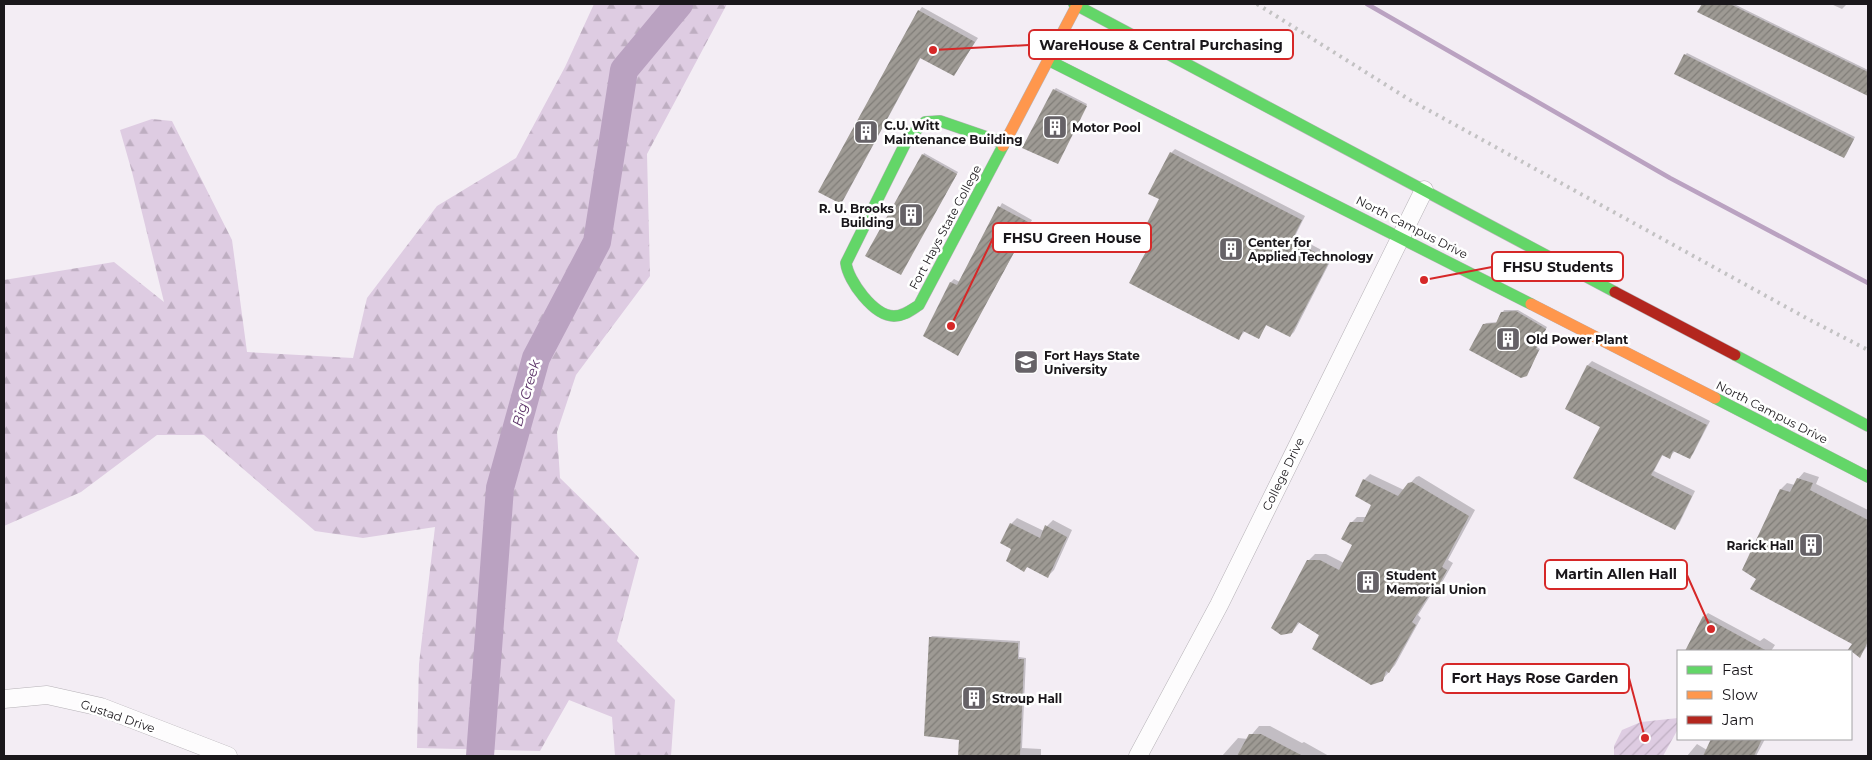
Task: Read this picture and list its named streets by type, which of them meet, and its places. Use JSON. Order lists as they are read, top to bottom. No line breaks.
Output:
{"streets":{"street":["Fort Hays State College","North Campus Drive","College Drive","Gustad Drive"]},"crossings":[["Fort Hays State College","North Campus Drive"],["North Campus Drive","College Drive"]],"water":["Big Creek"],"places":{"other":["WareHouse & Central Purchasing","FHSU Students","FHSU Green House","Martin Allen Hall","Fort Hays Rose Garden"],"building":["Motor Pool","C.U. Witt Maintenance Building","R. U. Brooks Building","Center for Applied Technology","Old Power Plant","Rarick Hall","Student Memorial Union","Stroup Hall"],"school or university":["Fort Hays State University"]},"legend":["Fast","Slow","Jam"]}
